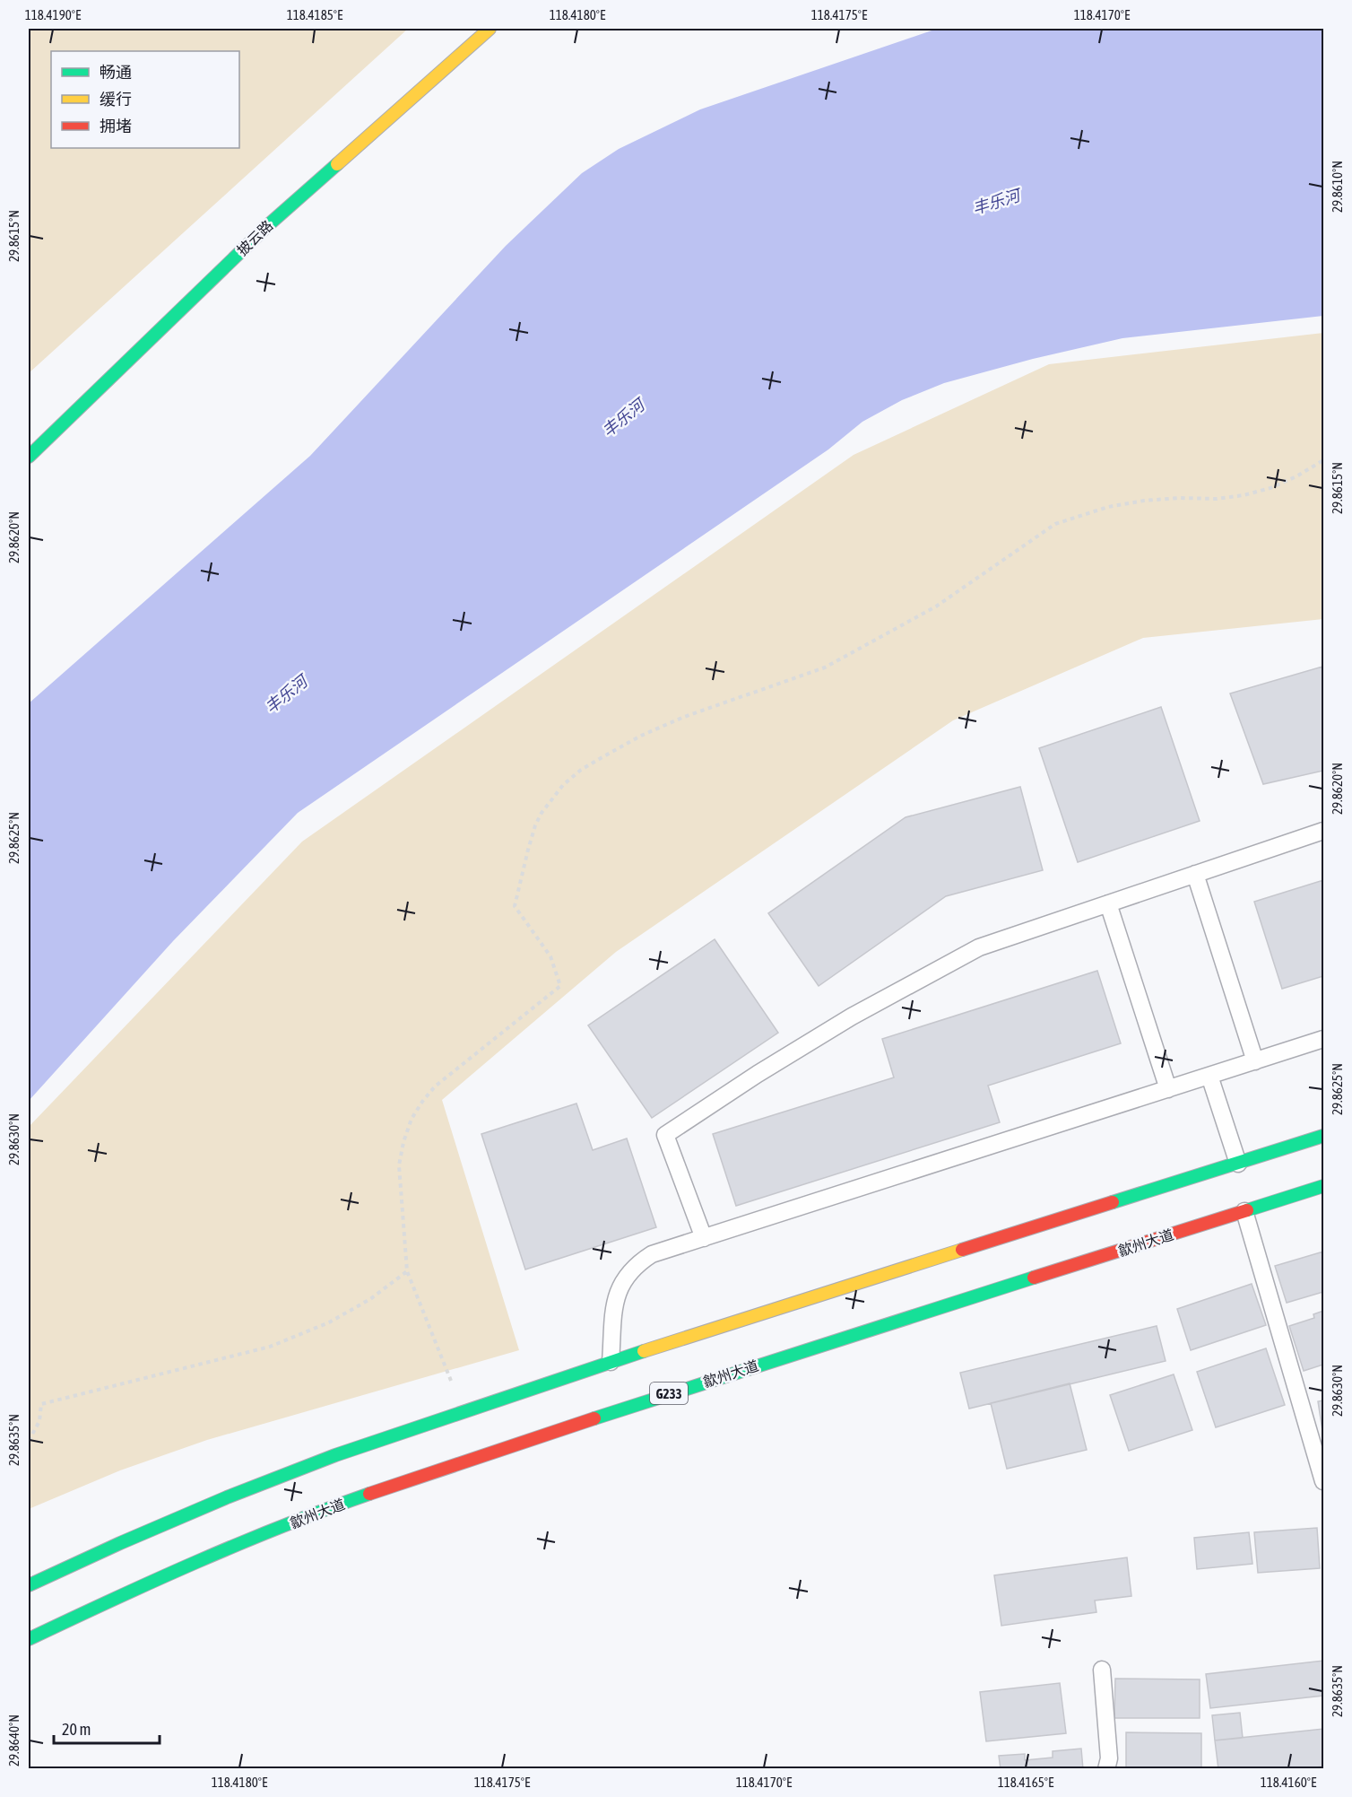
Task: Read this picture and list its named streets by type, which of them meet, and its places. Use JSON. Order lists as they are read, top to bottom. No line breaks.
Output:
{"streets":{"main road":["披云路","歙州大道","G233"]},"water":["丰乐河"],"legend":["畅通","缓行","拥堵"],"scale_bar":"20 m","coordinates":["118.4190°E","118.4185°E","118.4180°E","118.4175°E","118.4170°E","29.8610°N","29.8615°N","29.8620°N","29.8625°N","29.8630°N","29.8635°N","29.8640°N","118.4165°E","118.4160°E"]}
